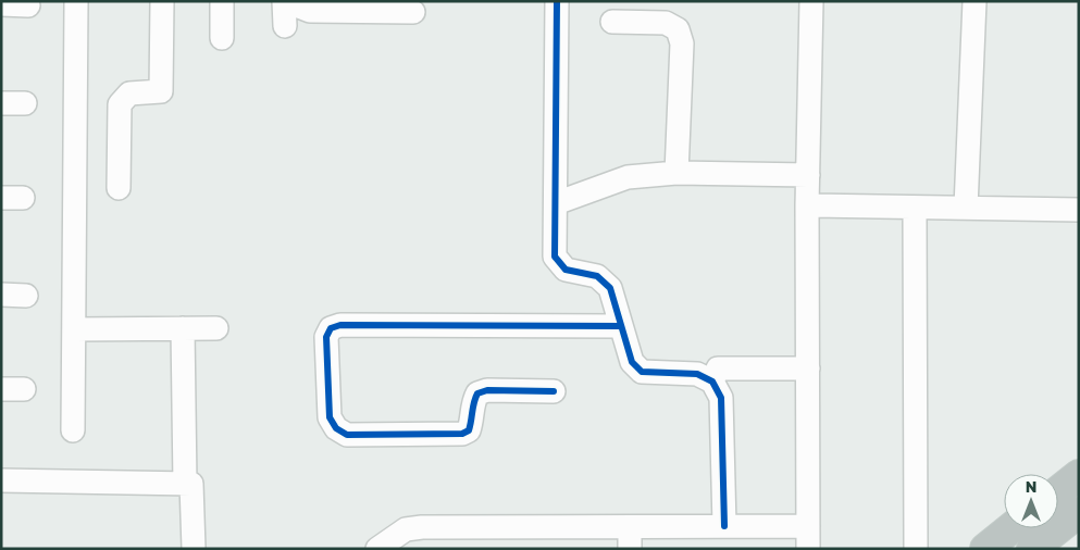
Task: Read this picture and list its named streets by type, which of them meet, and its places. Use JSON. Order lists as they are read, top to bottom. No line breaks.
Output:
{"north":"top"}
